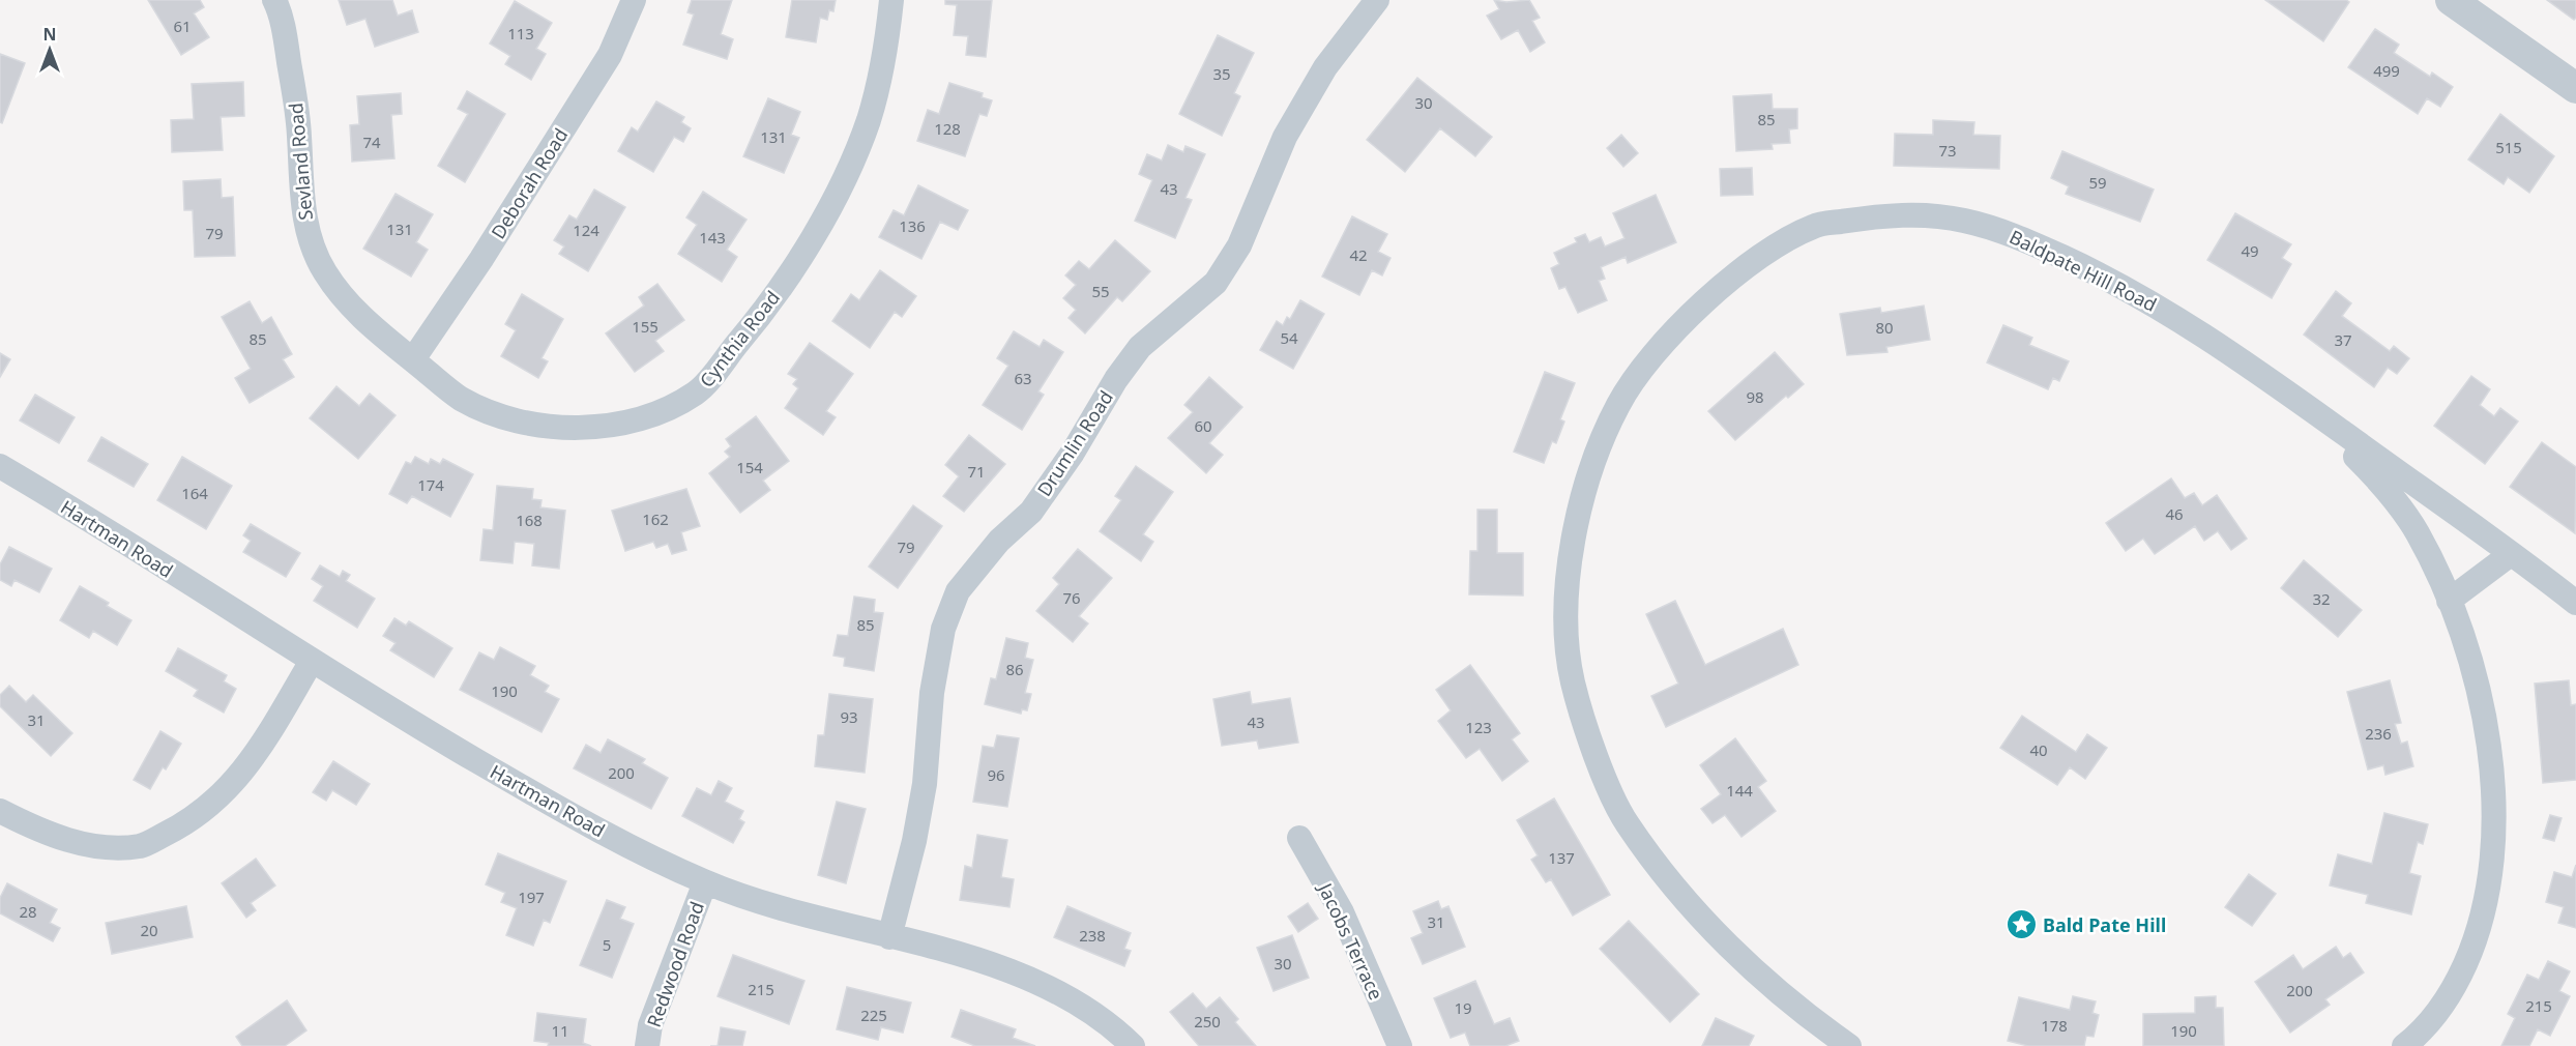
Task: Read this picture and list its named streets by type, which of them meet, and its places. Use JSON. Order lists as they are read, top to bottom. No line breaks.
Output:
{"streets":{"street":["Sevland Road","Deborah Road","Baldpate Hill Road","Cynthia Road","Drumlin Road","Hartman Road","Jacobs Terrace","Redwood Road"]},"crossings":[["Sevland Road","Deborah Road"],["Sevland Road","Cynthia Road"],["Deborah Road","Cynthia Road"],["Drumlin Road","Hartman Road"],["Hartman Road","Redwood Road"]],"places":{"place":["Bald Pate Hill"]},"house_numbers":["61","113","499","35","30","85","128","131","74","515","73","59","43","136","131","124","79","143","49","42","55","155","80","54","85","37","63","98","60","154","71","174","164","46","162","168","79","76","32","85","86","190","93","31","43","123","236","40","200","96","144","137","197","28","31","20","238","5","30","215","200","215","19","225","250","178","11","190"],"north":"top"}
